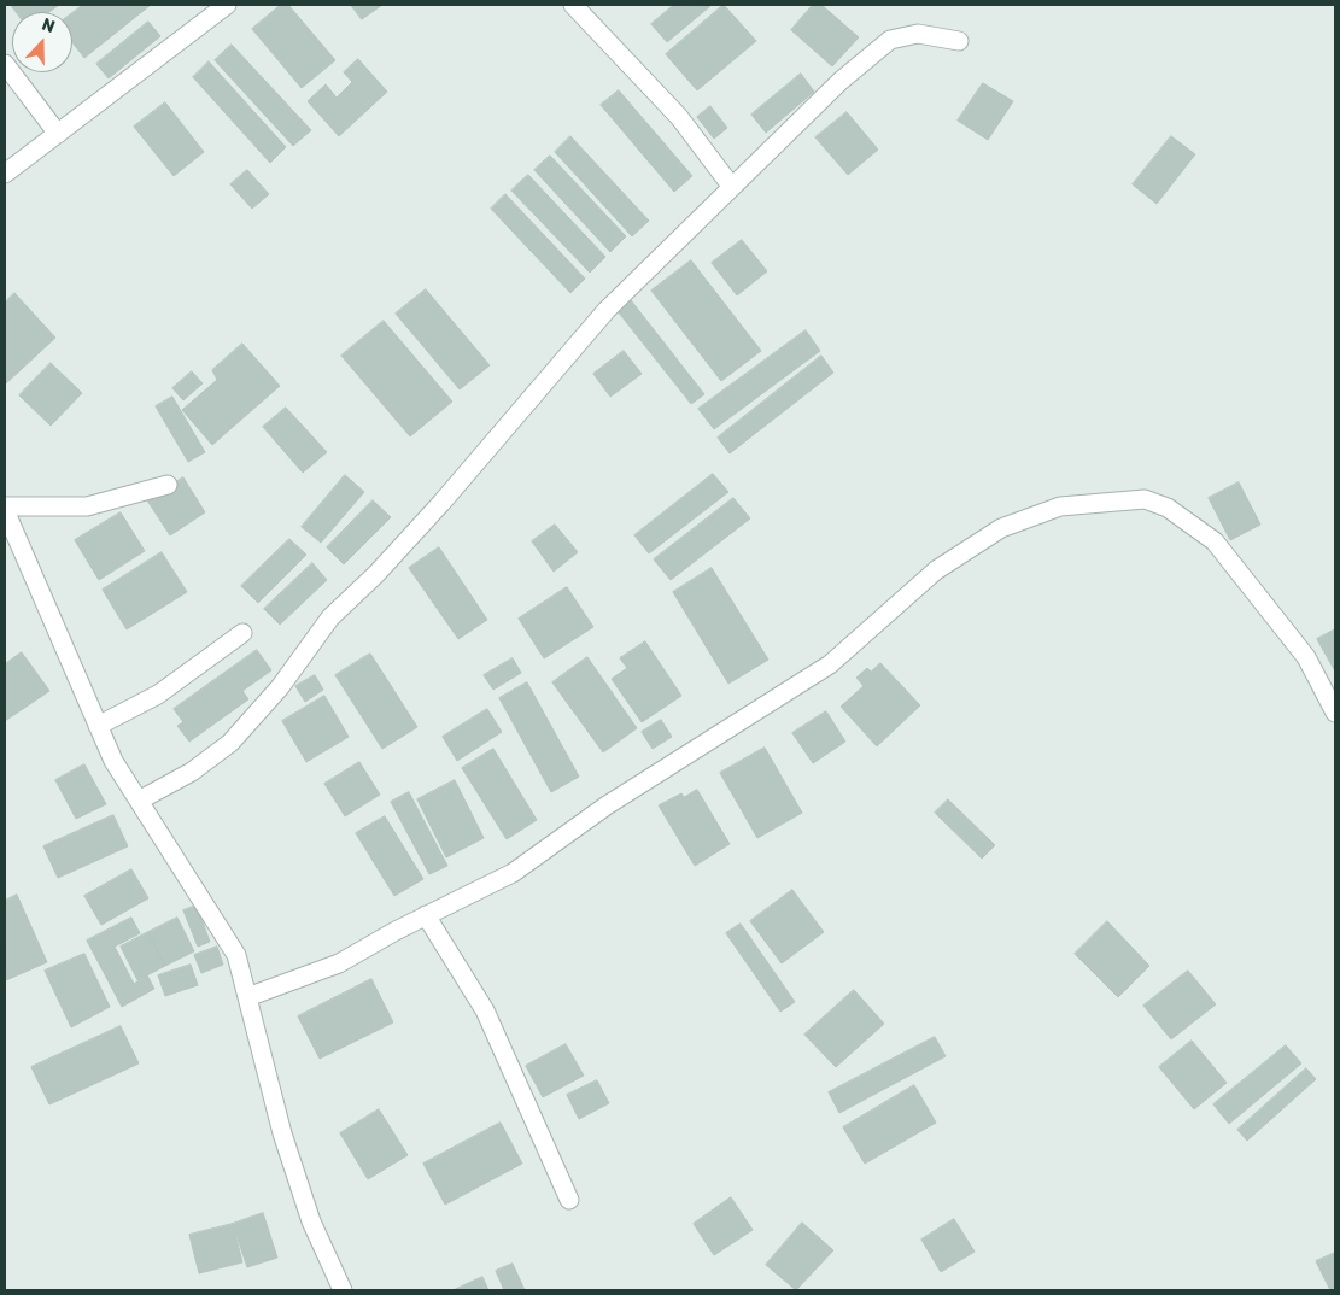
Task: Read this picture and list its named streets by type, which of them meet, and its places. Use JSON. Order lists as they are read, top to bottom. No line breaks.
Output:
{"north":"top"}
